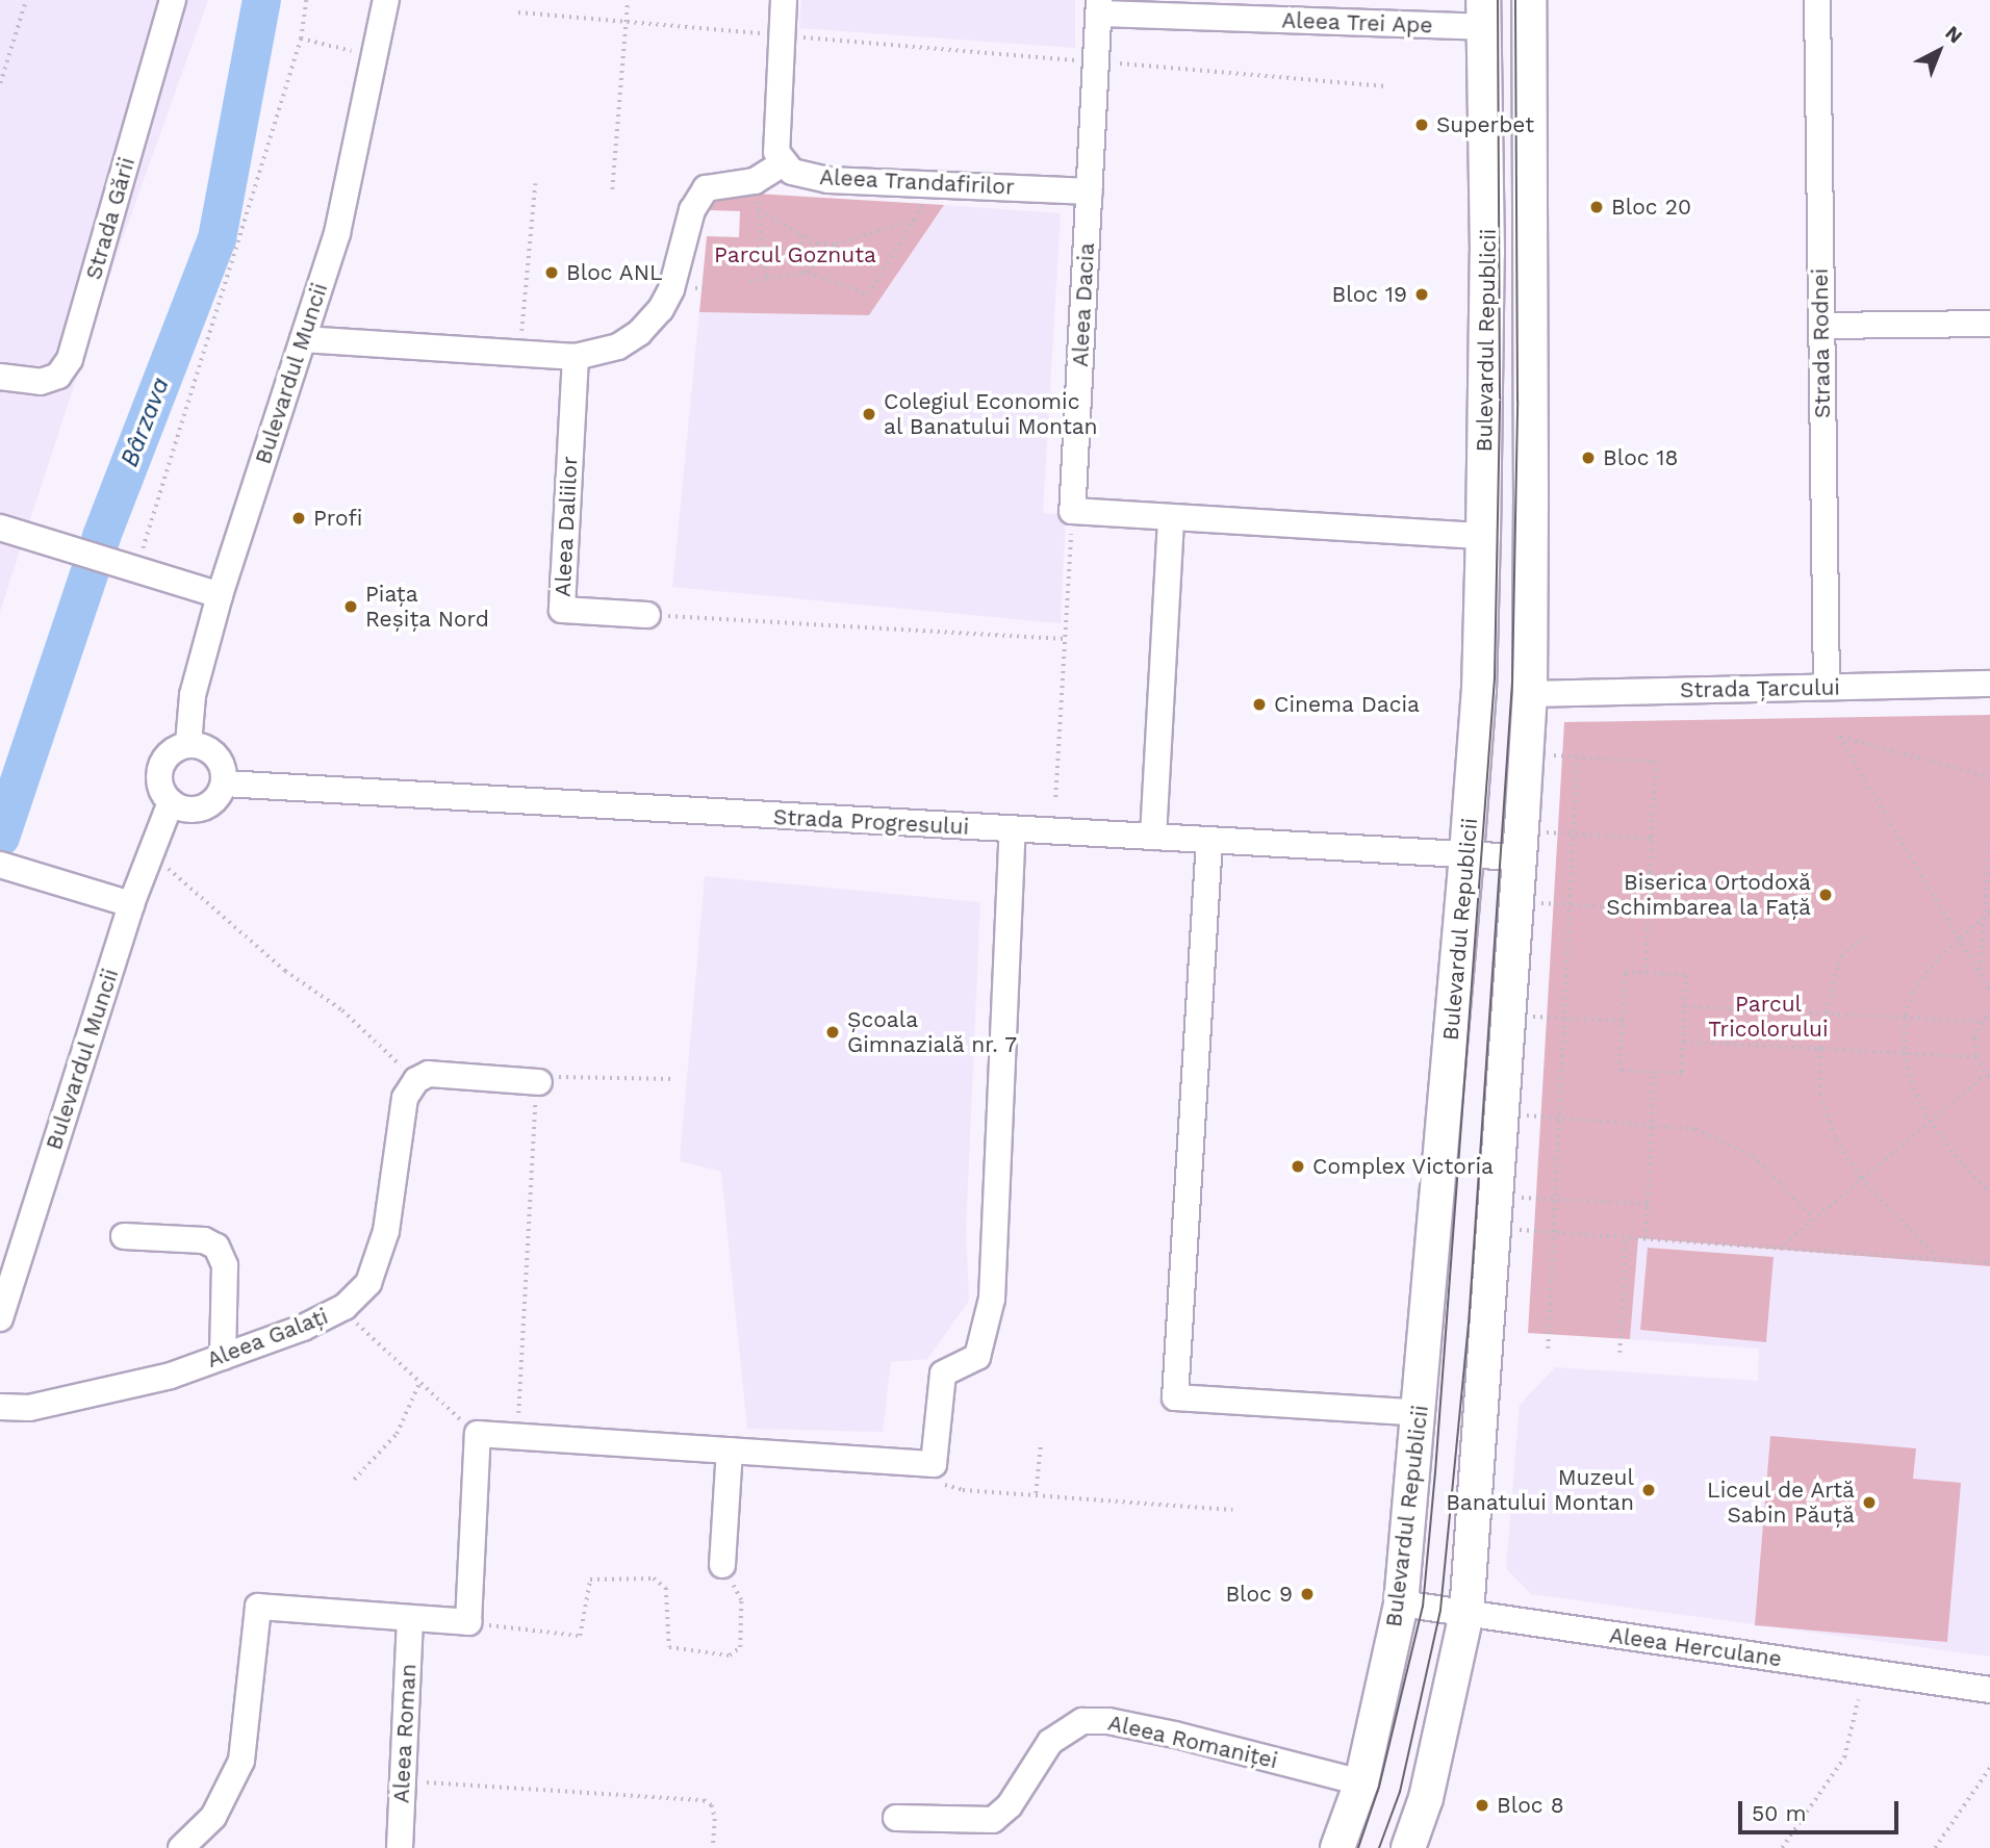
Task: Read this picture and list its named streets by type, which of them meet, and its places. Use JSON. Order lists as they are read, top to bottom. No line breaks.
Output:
{"streets":{"main road":["Bulevardul Republicii"],"street":["Aleea Trei Ape","Aleea Trandafirilor","Strada Gării","Aleea Dacia","Strada Rodnei","Bulevardul Muncii","Aleea Daliilor","Strada Țarcului","Strada Progresului","Aleea Galați","Aleea Herculane","Aleea Roman","Aleea Romaniței"]},"crossings":[["Aleea Trei Ape","Aleea Dacia"],["Aleea Trei Ape","Bulevardul Republicii"],["Aleea Trandafirilor","Aleea Dacia"],["Bulevardul Republicii","Strada Țarcului"],["Bulevardul Republicii","Strada Progresului"],["Bulevardul Republicii","Aleea Herculane"],["Bulevardul Republicii","Aleea Romaniței"],["Strada Rodnei","Strada Țarcului"],["Bulevardul Muncii","Strada Progresului"]],"water":["Bârzava"],"parks":["Parcul Goznuta","Parcul Tricolorului"],"places":["Superbet","Bloc 20","Bloc ANL","Bloc 19","Colegiul Economic al Banatului Montan","Bloc 18","Profi","Piața Reșița Nord","Cinema Dacia","Biserica Ortodoxă Schimbarea la Față","Școala Gimnazială nr. 7","Complex Victoria","Muzeul Banatului Montan","Liceul de Artă Sabin Păuță","Bloc 9","Bloc 8"],"scale_bar":"50 m","north":"top right"}
